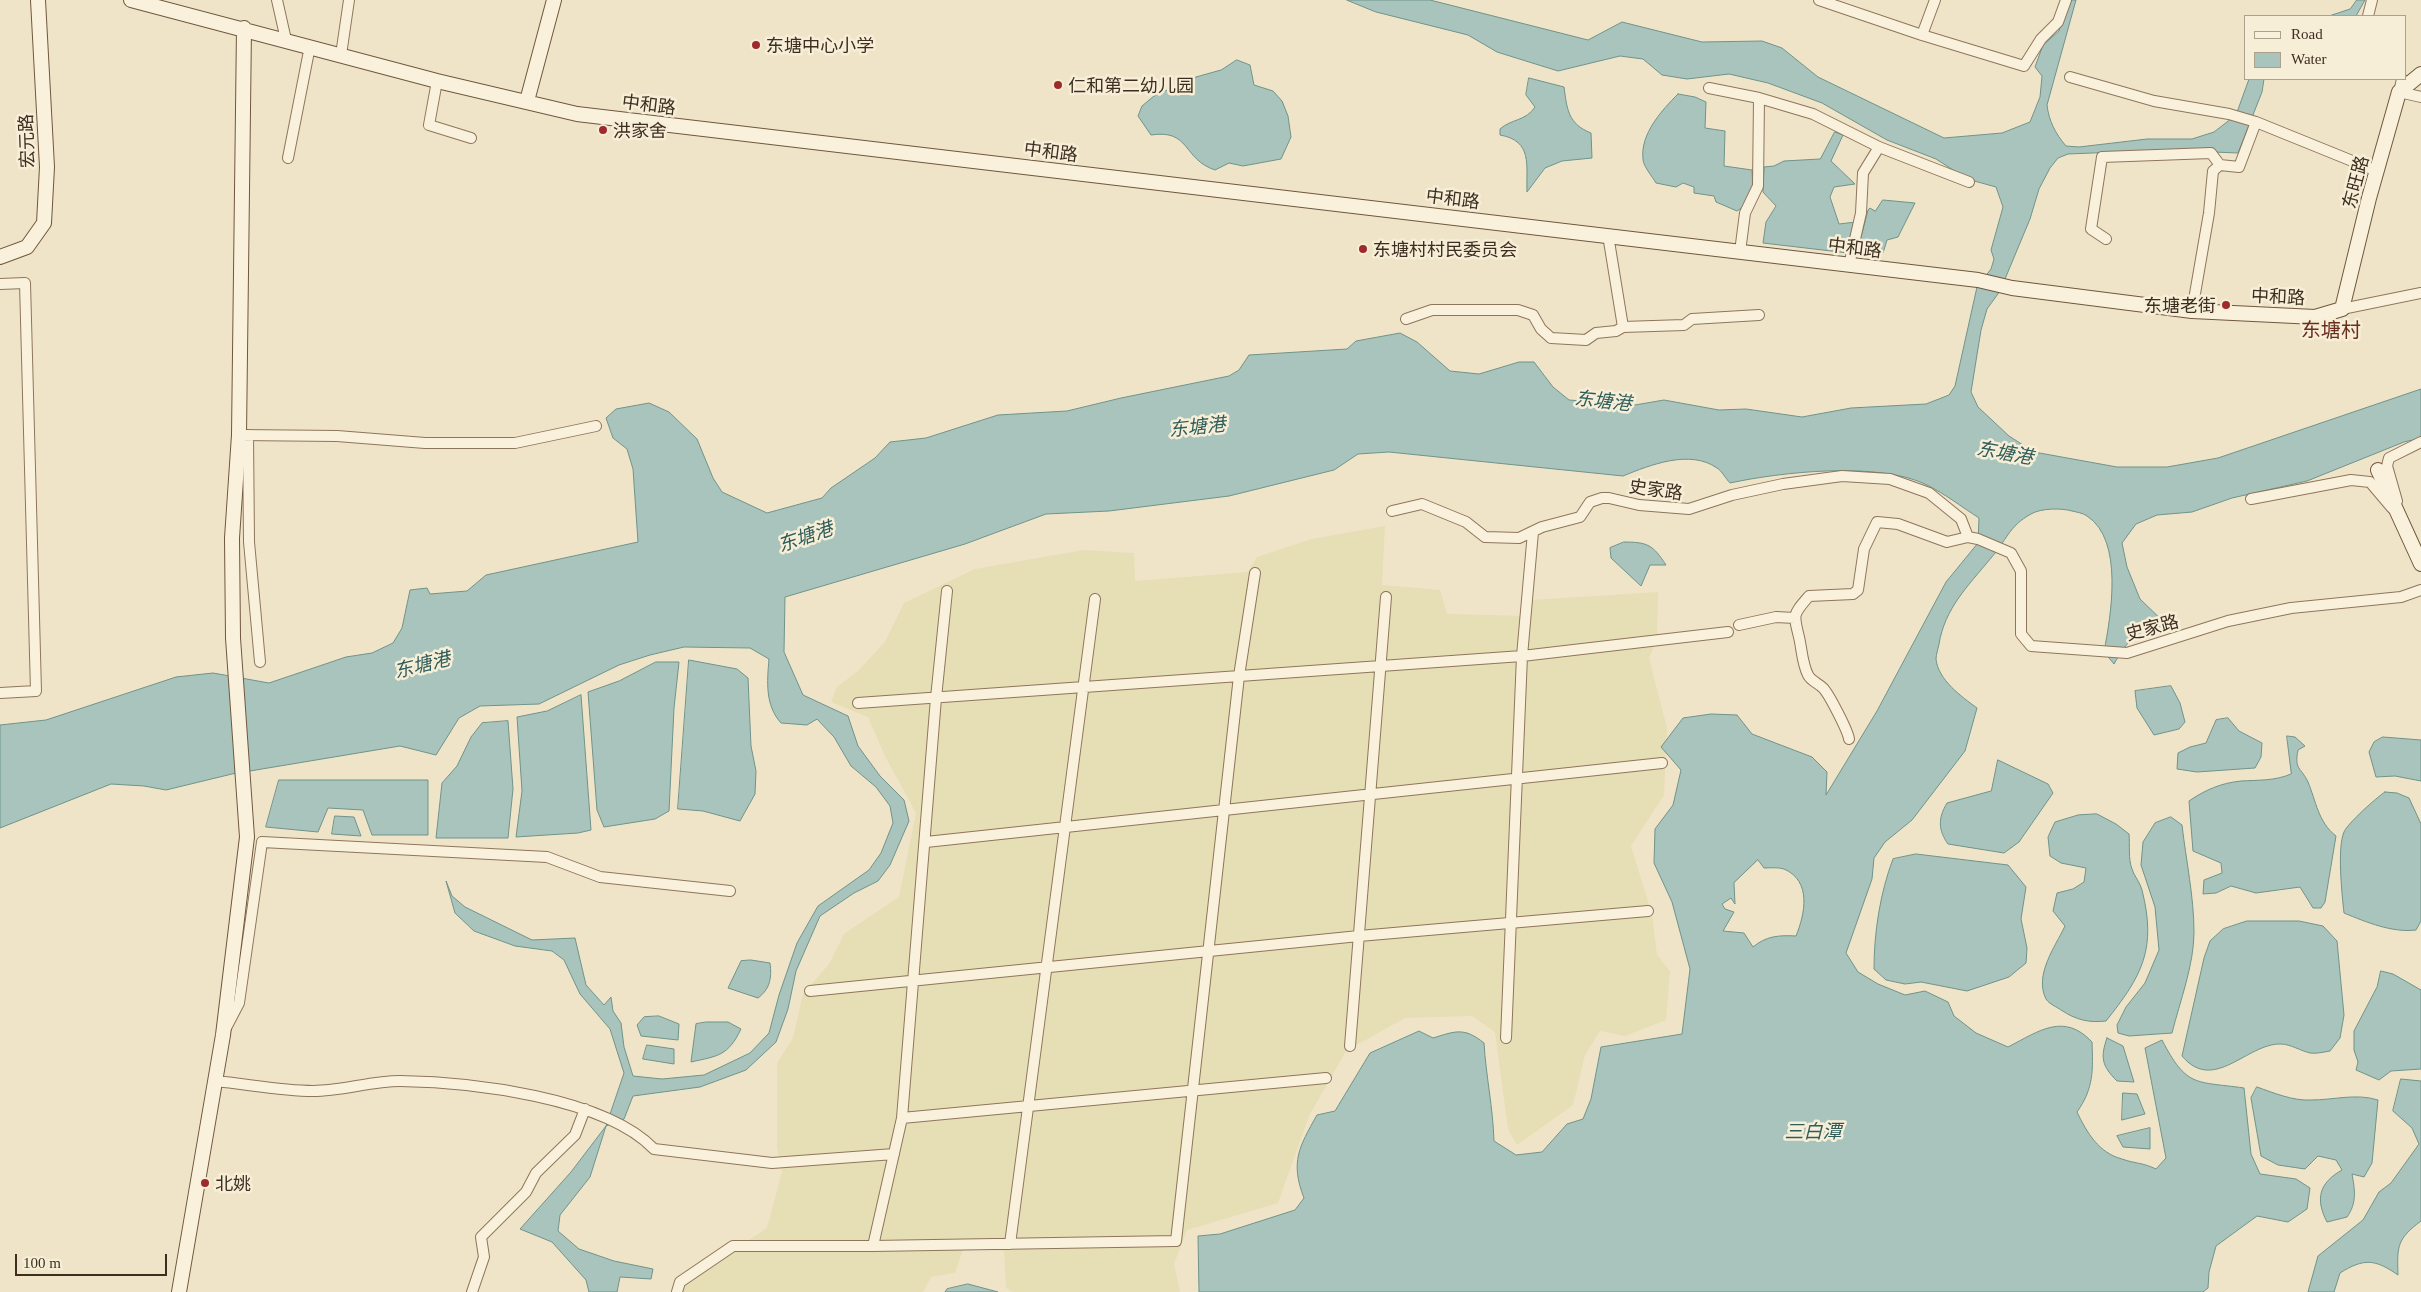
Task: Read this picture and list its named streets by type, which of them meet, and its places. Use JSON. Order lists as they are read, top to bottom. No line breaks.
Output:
{"streets":{"street":["中和路","宏元路","东旺路","史家路"]},"crossings":[["中和路","东旺路"]],"districts":["东塘村"],"water":["东塘港","三白潭"],"places":["东塘中心小学","仁和第二幼儿园","洪家舍","东塘村村民委员会","东塘老街","北姚"],"legend":["Road","Water"],"scale_bar":"100 m"}
